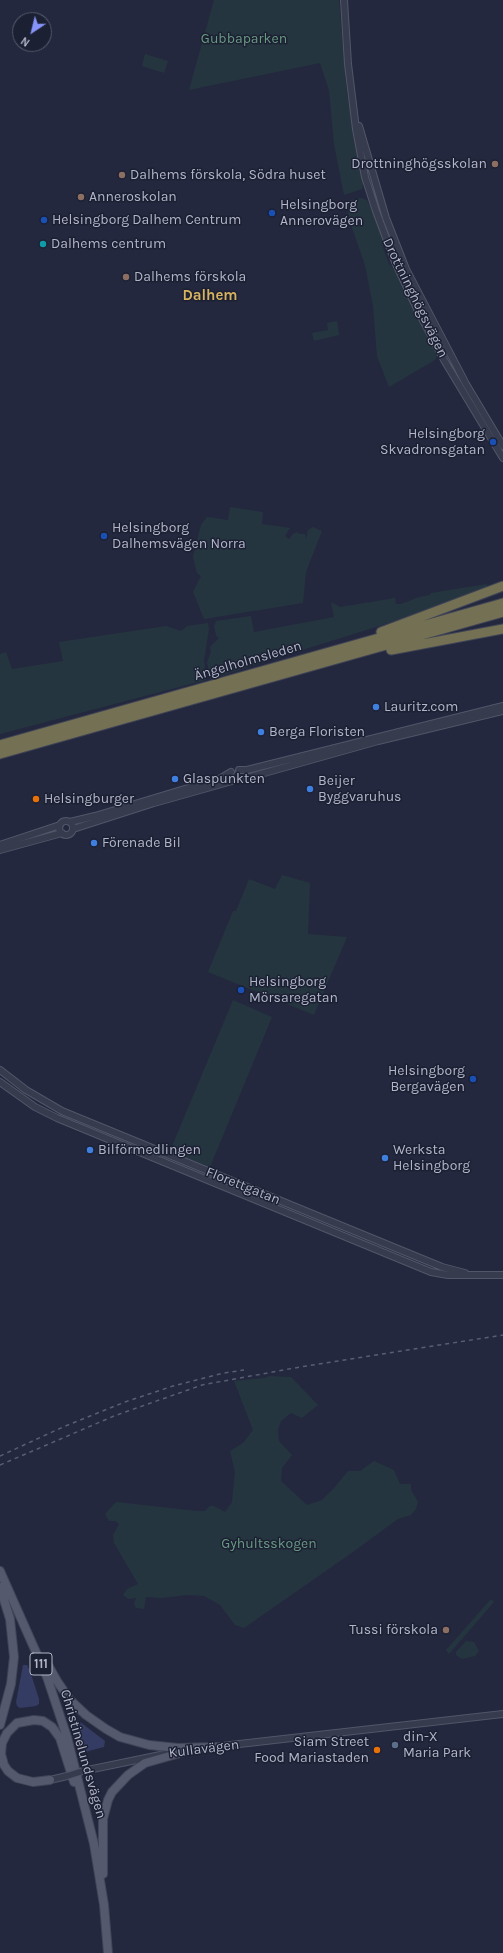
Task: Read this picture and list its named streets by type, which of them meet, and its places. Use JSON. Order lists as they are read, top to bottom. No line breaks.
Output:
{"streets":{"highway":["Ängelholmsleden"],"main road":["111","Christinelundsvägen"],"street":["Drottninghögsvägen","Florettgatan","Kullavägen"]},"districts":["Dalhem"],"parks":["Gubbaparken","Gyhultsskogen"],"places":["Drottninghögsskolan","Dalhems förskola, Södra huset","Anneroskolan","Helsingborg Annerovägen","Helsingborg Dalhem Centrum","Dalhems centrum","Dalhems förskola","Helsingborg Skvadronsgatan","Helsingborg Dalhemsvägen Norra","Lauritz.com","Berga Floristen","Glaspunkten","Beijer Byggvaruhus","Helsingburger","Förenade Bil","Helsingborg Mörsaregatan","Helsingborg Bergavägen","Bilförmedlingen","Werksta Helsingborg","Tussi förskola","din-X Maria Park","Siam Street Food Mariastaden"],"north":"bottom left"}
